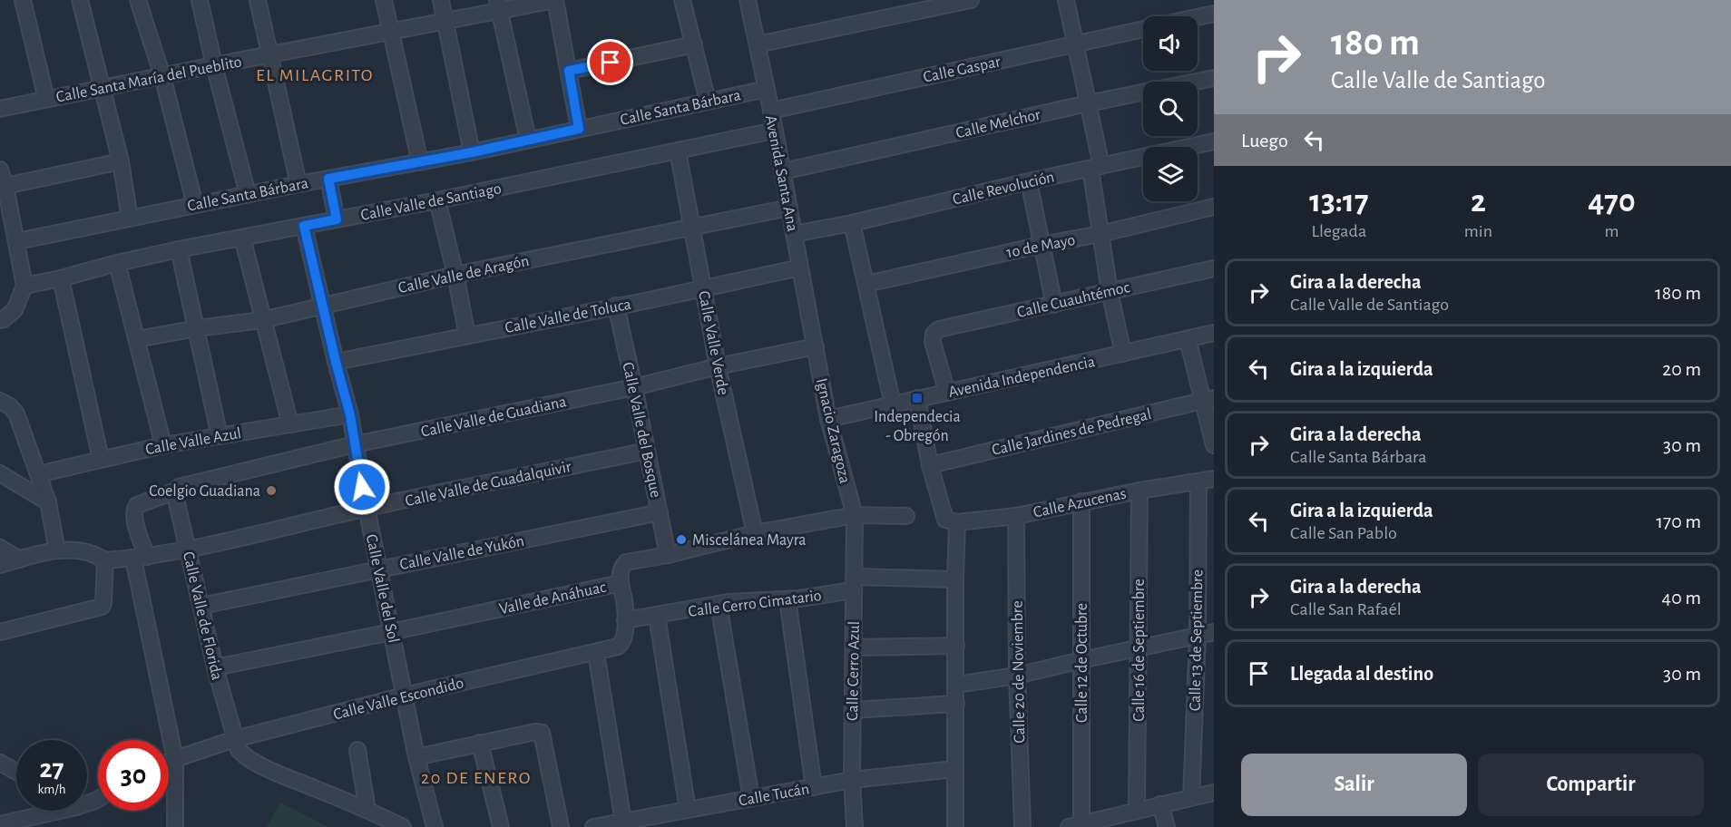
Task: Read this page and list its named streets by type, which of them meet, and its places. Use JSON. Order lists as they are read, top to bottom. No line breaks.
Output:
{"streets":{"street":["Calle Gaspar","Calle Santa María del Pueblito","Calle Santa Bárbara","Calle Melchor","Avenida Santa Ana","Calle Revolución","Calle Valle de Santiago","1o de Mayo","Calle Valle de Aragón","Calle Cuauhtémoc","Calle Valle de Toluca","Calle Valle Verde","Avenida Independencia","Calle Valle de Guadiana","Calle Valle del Bosque","Ignacio Zaragoza","Calle Jardines de Pedregal","Calle Valle Azul","Calle Valle de Guadalquivir","Calle Azucenas","Calle Valle de Yukón","Calle Valle del Sol","Valle de Anáhuac","Calle Cerro Cimatario","Calle Valle de Florida","Calle 13 de Septiembre","Calle 16 de Septiembre","Calle 12 de Octubre","Calle Cerro Azul","Calle 20 de Noviembre","Calle Valle Escondido","Calle Tucán"]},"crossings":[["Calle Gaspar","Avenida Santa Ana"],["Calle Santa Bárbara","Avenida Santa Ana"],["Calle Melchor","Avenida Santa Ana"],["Avenida Santa Ana","Calle Revolución"],["Avenida Santa Ana","Calle Valle de Santiago"],["Avenida Santa Ana","Calle Valle de Aragón"],["Avenida Santa Ana","Calle Valle de Toluca"],["Avenida Santa Ana","Calle Valle de Guadiana"],["Avenida Santa Ana","Ignacio Zaragoza"],["Calle Valle de Santiago","Calle Valle Verde"],["Calle Valle de Santiago","Calle Valle del Sol"],["Calle Valle de Aragón","Calle Valle Verde"],["Calle Valle de Aragón","Calle Valle del Sol"],["Calle Cuauhtémoc","Avenida Independencia"],["Calle Valle de Toluca","Calle Valle Verde"],["Calle Valle de Toluca","Calle Valle del Bosque"],["Calle Valle de Toluca","Calle Valle del Sol"],["Calle Valle Verde","Calle Valle de Guadiana"],["Calle Valle Verde","Valle de Anáhuac"],["Avenida Independencia","Ignacio Zaragoza"],["Calle Valle de Guadiana","Calle Valle del Bosque"],["Calle Valle de Guadiana","Ignacio Zaragoza"],["Calle Valle de Guadiana","Calle Valle de Guadalquivir"],["Calle Valle de Guadiana","Calle Valle del Sol"],["Calle Valle de Guadiana","Calle Valle de Florida"],["Calle Valle del Bosque","Calle Valle de Guadalquivir"],["Calle Valle del Bosque","Calle Valle de Yukón"],["Calle Valle del Bosque","Valle de Anáhuac"],["Ignacio Zaragoza","Valle de Anáhuac"],["Ignacio Zaragoza","Calle Cerro Azul"],["Calle Valle Azul","Calle Valle del Sol"],["Calle Valle de Guadalquivir","Calle Valle del Sol"],["Calle Valle de Guadalquivir","Calle Valle de Florida"],["Calle Azucenas","Calle 13 de Septiembre"],["Calle Azucenas","Calle 16 de Septiembre"],["Calle Azucenas","Calle 12 de Octubre"],["Calle Azucenas","Calle 20 de Noviembre"],["Calle Valle de Yukón","Calle Valle del Sol"],["Calle Valle de Yukón","Calle Valle de Florida"],["Calle Valle del Sol","Valle de Anáhuac"],["Calle Valle del Sol","Calle Valle Escondido"],["Valle de Anáhuac","Calle Valle de Florida"],["Valle de Anáhuac","Calle Cerro Azul"],["Calle Cerro Cimatario","Calle Cerro Azul"],["Calle Cerro Cimatario","Calle Valle Escondido"],["Calle Valle de Florida","Calle Valle Escondido"],["Calle Cerro Azul","Calle Tucán"]],"districts":["EL MILAGRITO","20 DE ENERO"],"places":{"transit":["Independecia - Obregón"],"other":["Coelgio Guadiana","Miscelánea Mayra"]},"page":{"turn":["180 m","Calle Valle de Santiago"],"then":"Luego","eta":["13:17","Llegada","2","min","470","m"],"list":[{"name":"Gira a la derecha","note":"Calle Valle de Santiago","value":"180 m"},{"name":"Gira a la izquierda","value":"20 m"},{"name":"Gira a la derecha","note":"Calle Santa Bárbara","value":"30 m"},{"name":"Gira a la izquierda","note":"Calle San Pablo","value":"170 m"},{"name":"Gira a la derecha","note":"Calle San Rafaél","value":"40 m"},{"name":"Llegada al destino","value":"30 m"}],"speed":"27 km/h","limit":"30","buttons":["Salir","Compartir"]}}
